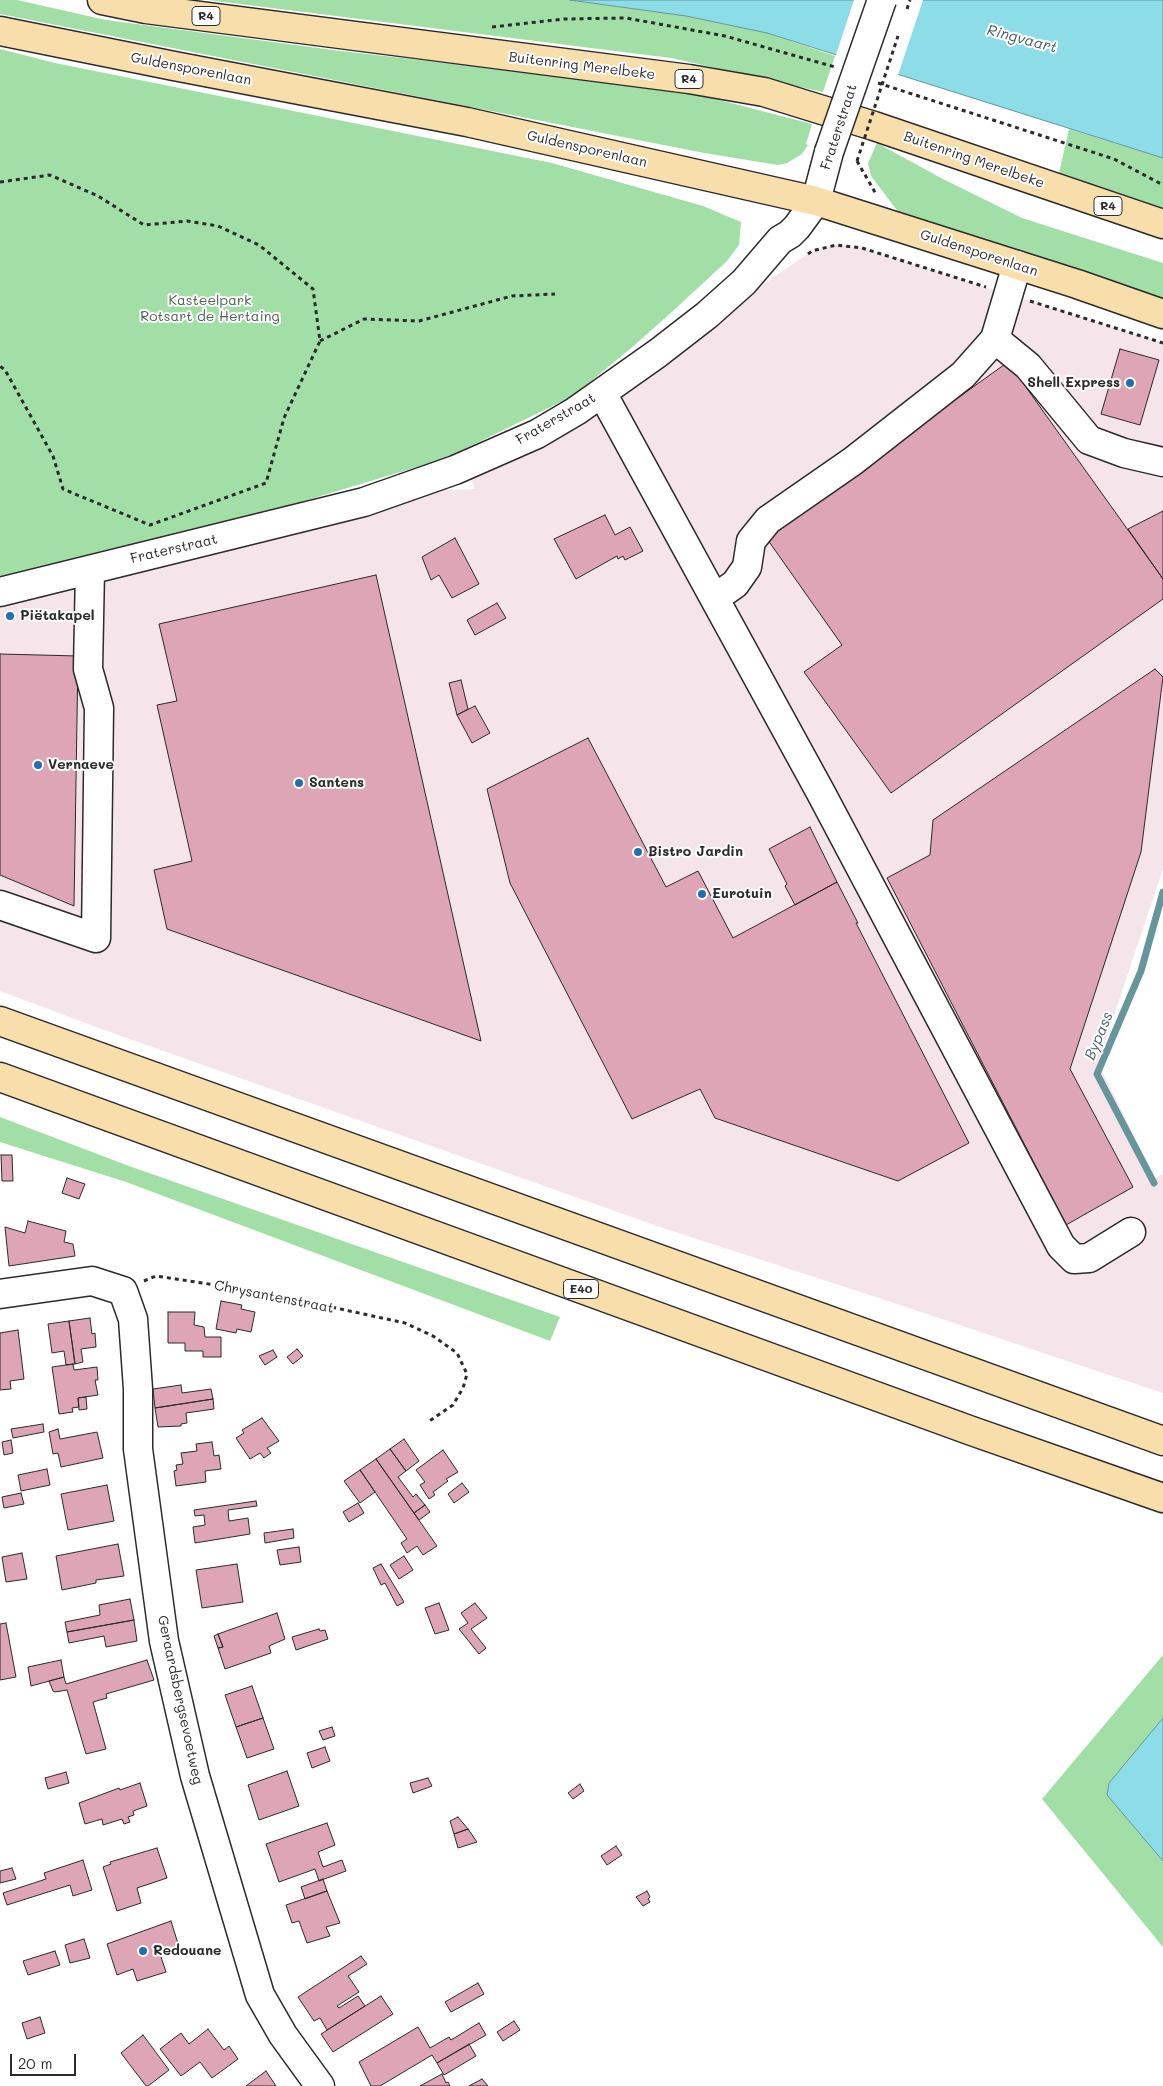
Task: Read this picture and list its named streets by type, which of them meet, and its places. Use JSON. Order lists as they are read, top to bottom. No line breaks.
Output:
{"streets":{"main road":["R4","Buitenring Merelbeke","Guldensporenlaan","E40"],"street":["Fraterstraat","Geraardsbergsevoetweg"],"path":["Chrysantenstraat"]},"crossings":[["Guldensporenlaan","Fraterstraat"],["Chrysantenstraat","Geraardsbergsevoetweg"]],"water":["Ringvaart","Bypass"],"parks":["Kasteelpark Rotsart de Hertaing"],"places":["Shell Express","Piëtakapel","Vernaeve","Santens","Bistro Jardin","Eurotuin","Redouane"],"scale_bar":"20 m"}
